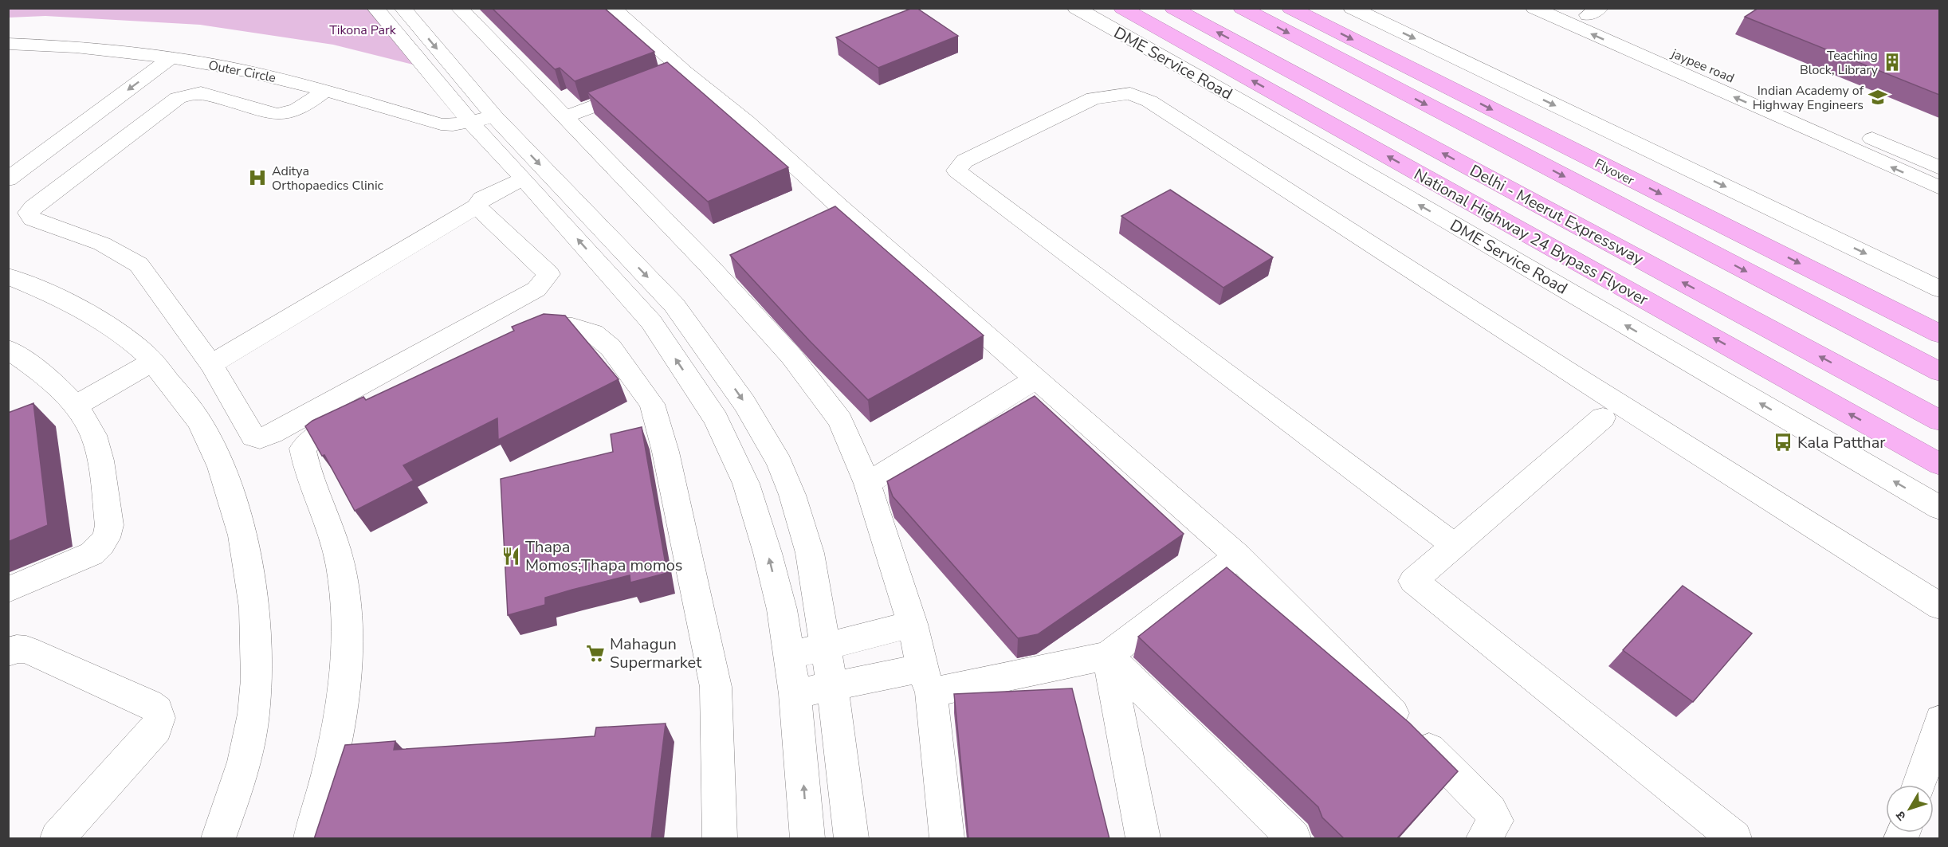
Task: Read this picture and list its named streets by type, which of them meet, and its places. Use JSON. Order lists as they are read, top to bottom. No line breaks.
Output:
{"streets":{"highway":["Flyover","Delhi - Meerut Expressway","National Highway 24 Bypass Flyover"],"street":["DME Service Road","jaypee road","Outer Circle"]},"parks":["Tikona Park"],"places":{"building":["Teaching Block, Library"],"school or university":["Indian Academy of Highway Engineers"],"hospital":["Aditya Orthopaedics Clinic"],"bus stop":["Kala Patthar"],"restaurant":["Thapa Momos;Thapa momos"],"supermarket":["Mahagun Supermarket"]},"north":"bottom left"}
